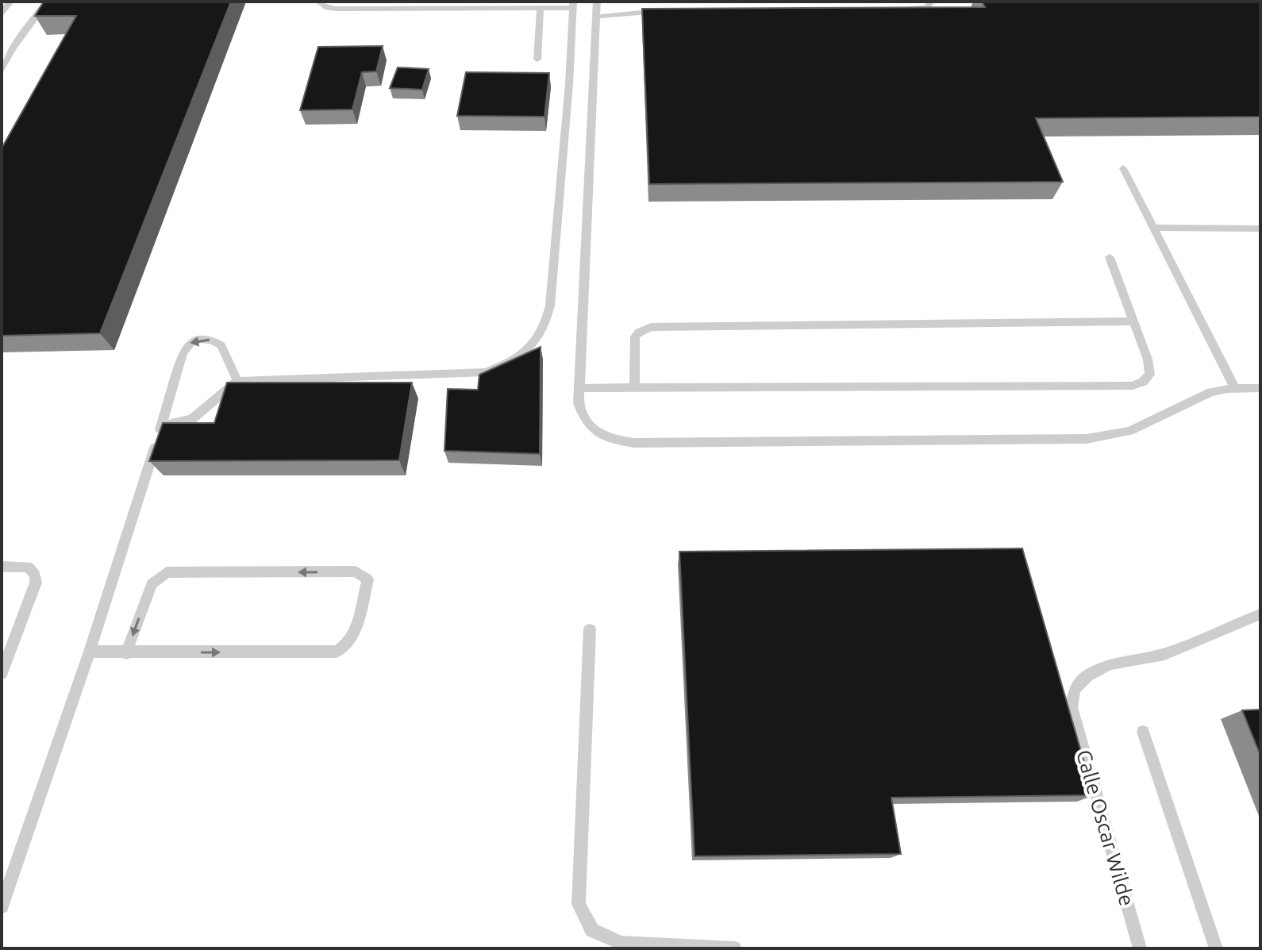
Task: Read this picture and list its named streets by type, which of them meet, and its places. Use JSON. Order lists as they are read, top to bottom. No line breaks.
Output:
{"streets":{"lane":["Calle Oscar Wilde"]}}
